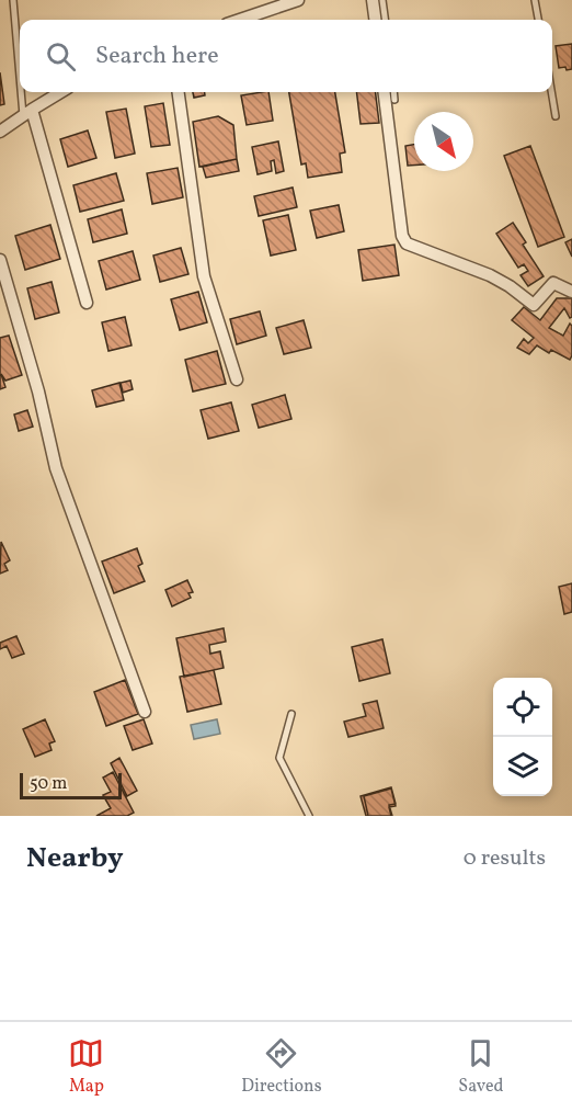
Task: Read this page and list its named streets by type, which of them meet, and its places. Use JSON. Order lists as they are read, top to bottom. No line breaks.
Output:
{"scale_bar":"50 m","north":"bottom right","page":{"search":"Search here","scale":"50 m","heading":["Nearby","0 results"],"nav":["Map","Directions","Saved"]}}
